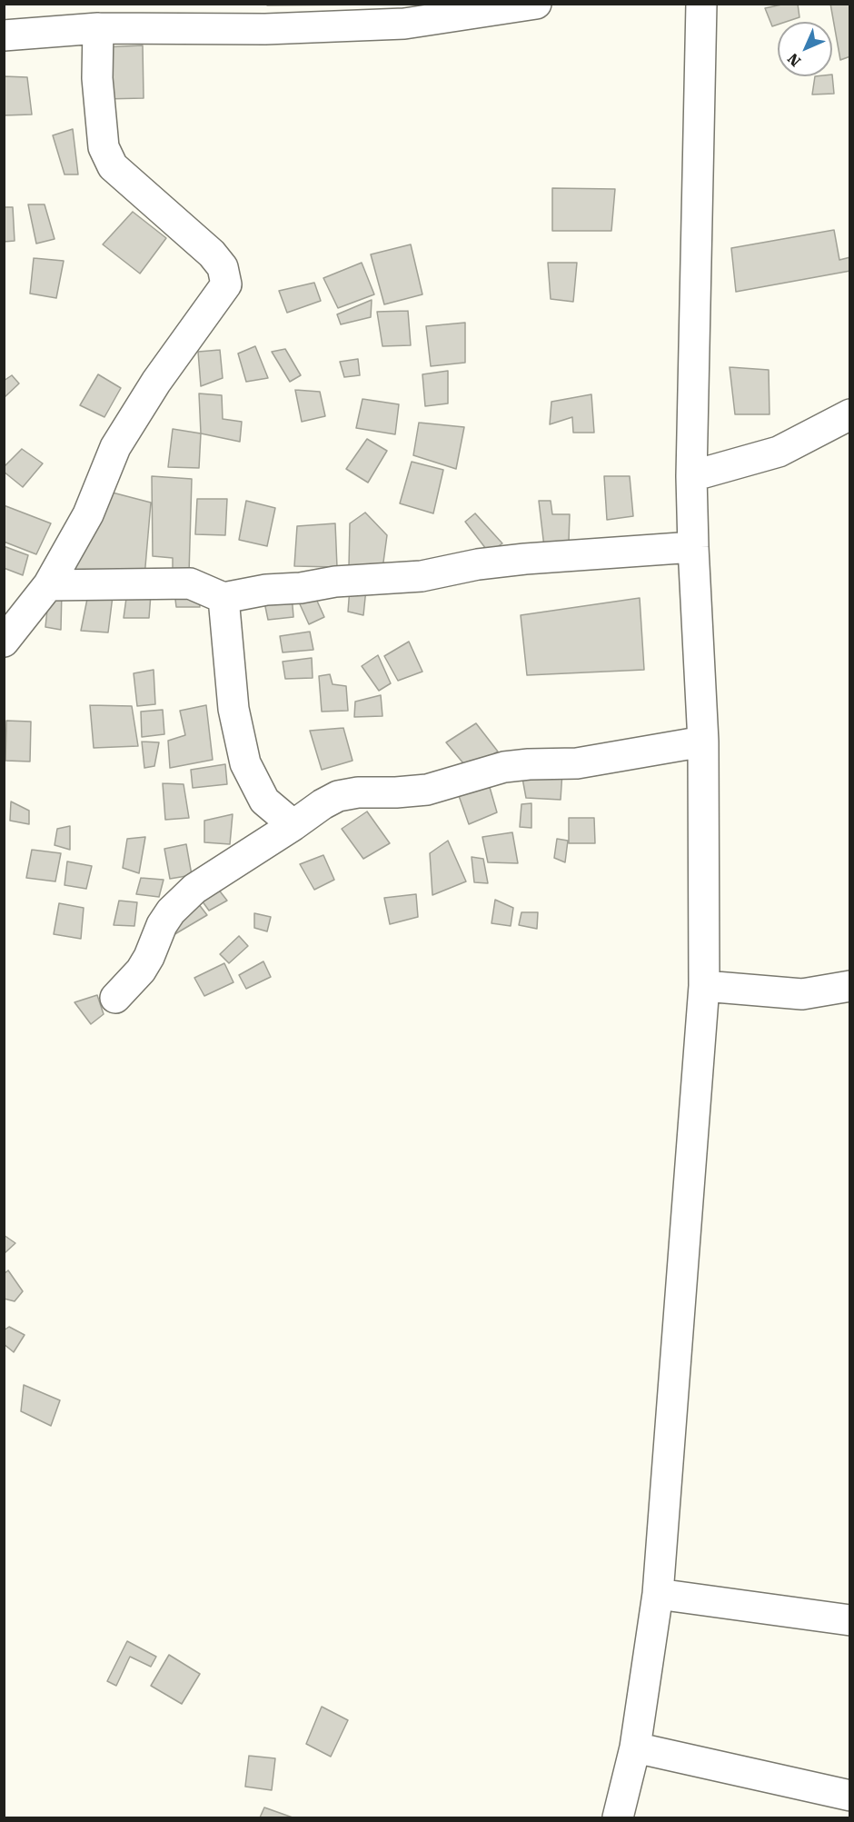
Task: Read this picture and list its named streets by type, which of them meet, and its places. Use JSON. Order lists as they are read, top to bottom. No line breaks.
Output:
{"north":"bottom left"}
